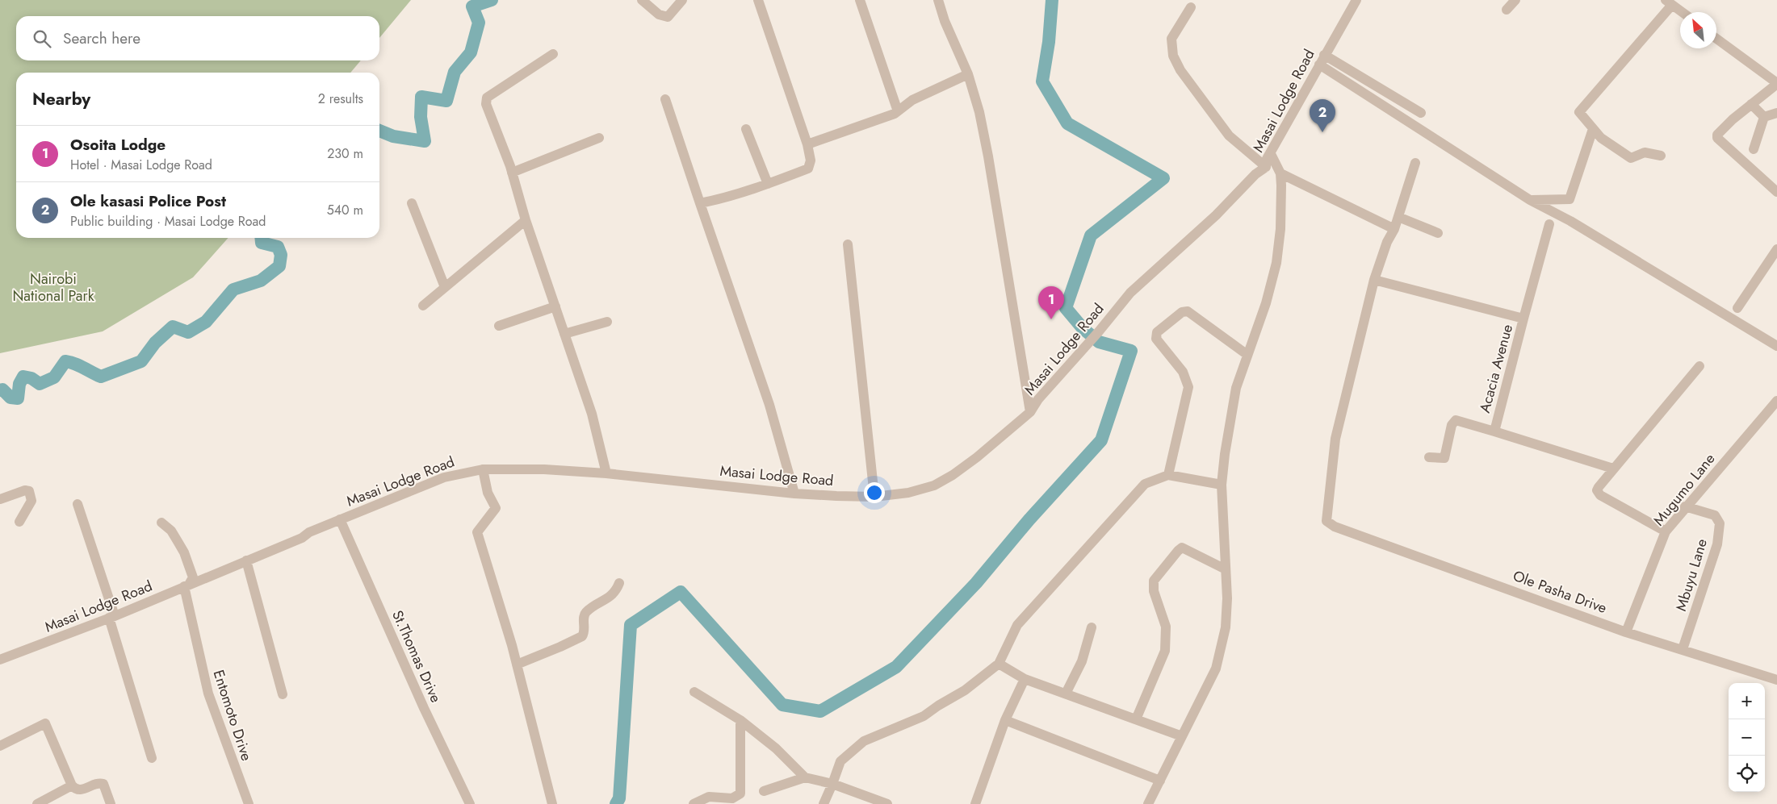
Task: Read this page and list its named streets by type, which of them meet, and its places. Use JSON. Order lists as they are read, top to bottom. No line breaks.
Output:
{"streets":{"street":["Masai Lodge Road","Acacia Avenue","Mugumo Lane","Mbuyu Lane","Ole Pasha Drive","St.Thomas Drive","Entomoto Drive"]},"crossings":[["Masai Lodge Road","St.Thomas Drive"],["Masai Lodge Road","Entomoto Drive"],["Acacia Avenue","Ole Pasha Drive"],["Mugumo Lane","Mbuyu Lane"],["Mugumo Lane","Ole Pasha Drive"],["Mbuyu Lane","Ole Pasha Drive"]],"parks":["Nairobi National Park"],"north":"top left","page":{"search":"Search here","heading":["Nearby","2 results"],"pins":["2","1"],"list":[{"mark":"1","name":"Osoita Lodge","note":"Hotel · Masai Lodge Road","value":"230 m"},{"mark":"2","name":"Ole kasasi Police Post","note":"Public building · Masai Lodge Road","value":"540 m"}],"map_buttons":["+","−"]}}
